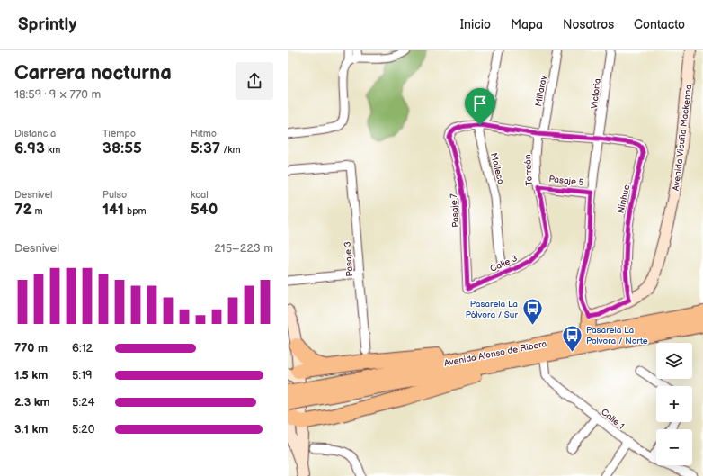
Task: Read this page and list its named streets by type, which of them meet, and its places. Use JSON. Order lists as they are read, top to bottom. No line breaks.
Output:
{"streets":{"highway":["Avenida Alonso de Ribera"],"street":["Millaray","Victoria","Avenida Vicuña Mackenna","Malleco","Torreón","Pasaje 5","Ninhue","Pasaje 7","Pasaje 3","Calle 3","Calle 1"]},"crossings":[["Millaray","Torreón"],["Victoria","Pasaje 5"],["Victoria","Ninhue"],["Avenida Vicuña Mackenna","Ninhue"],["Malleco","Pasaje 7"],["Malleco","Calle 3"],["Torreón","Pasaje 5"],["Torreón","Calle 3"],["Pasaje 7","Calle 3"],["Avenida Alonso de Ribera","Calle 1"]],"places":{"bus stop":["Pasarela La Pólvora / Sur","Pasarela La Polvora / Norte"]},"page":{"header":"Sprintly","nav":["Inicio","Mapa","Nosotros","Contacto"],"heading":["Carrera nocturna","18:59 · 9 × 770 m"],"stats":[["Distancia","6.93 km"],["Tiempo","38:55"],["Ritmo","5:37 /km"],["Desnivel","72 m"],["Pulso","141 bpm"],["kcal","540"]],"chart":["Desnivel","215–223 m"],"list":[{"name":"770 m","note":"6:12"},{"name":"1.5 km","note":"5:19"},{"name":"2.3 km","note":"5:24"},{"name":"3.1 km","note":"5:20"}],"map_buttons":["+","−"]}}
